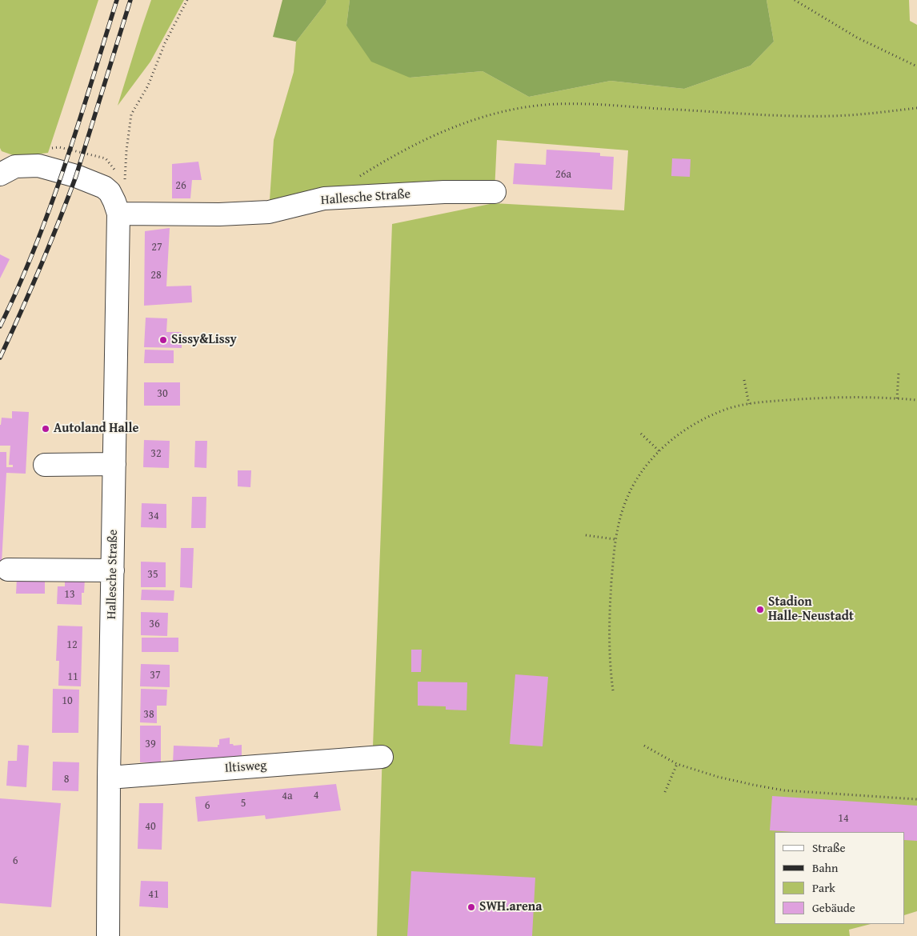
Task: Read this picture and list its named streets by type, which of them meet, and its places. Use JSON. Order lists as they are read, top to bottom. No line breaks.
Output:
{"streets":{"street":["Hallesche Straße","Iltisweg"]},"crossings":[["Hallesche Straße","Iltisweg"]],"places":["Sissy&Lissy","Autoland Halle","Stadion Halle-Neustadt","SWH.arena"],"house_numbers":["26a","26","27","28","30","32","34","35","13","36","12","37","11","10","38","39","8","4","4a","5","6","14","40","6","41"],"legend":["Straße","Bahn","Park","Gebäude"]}
